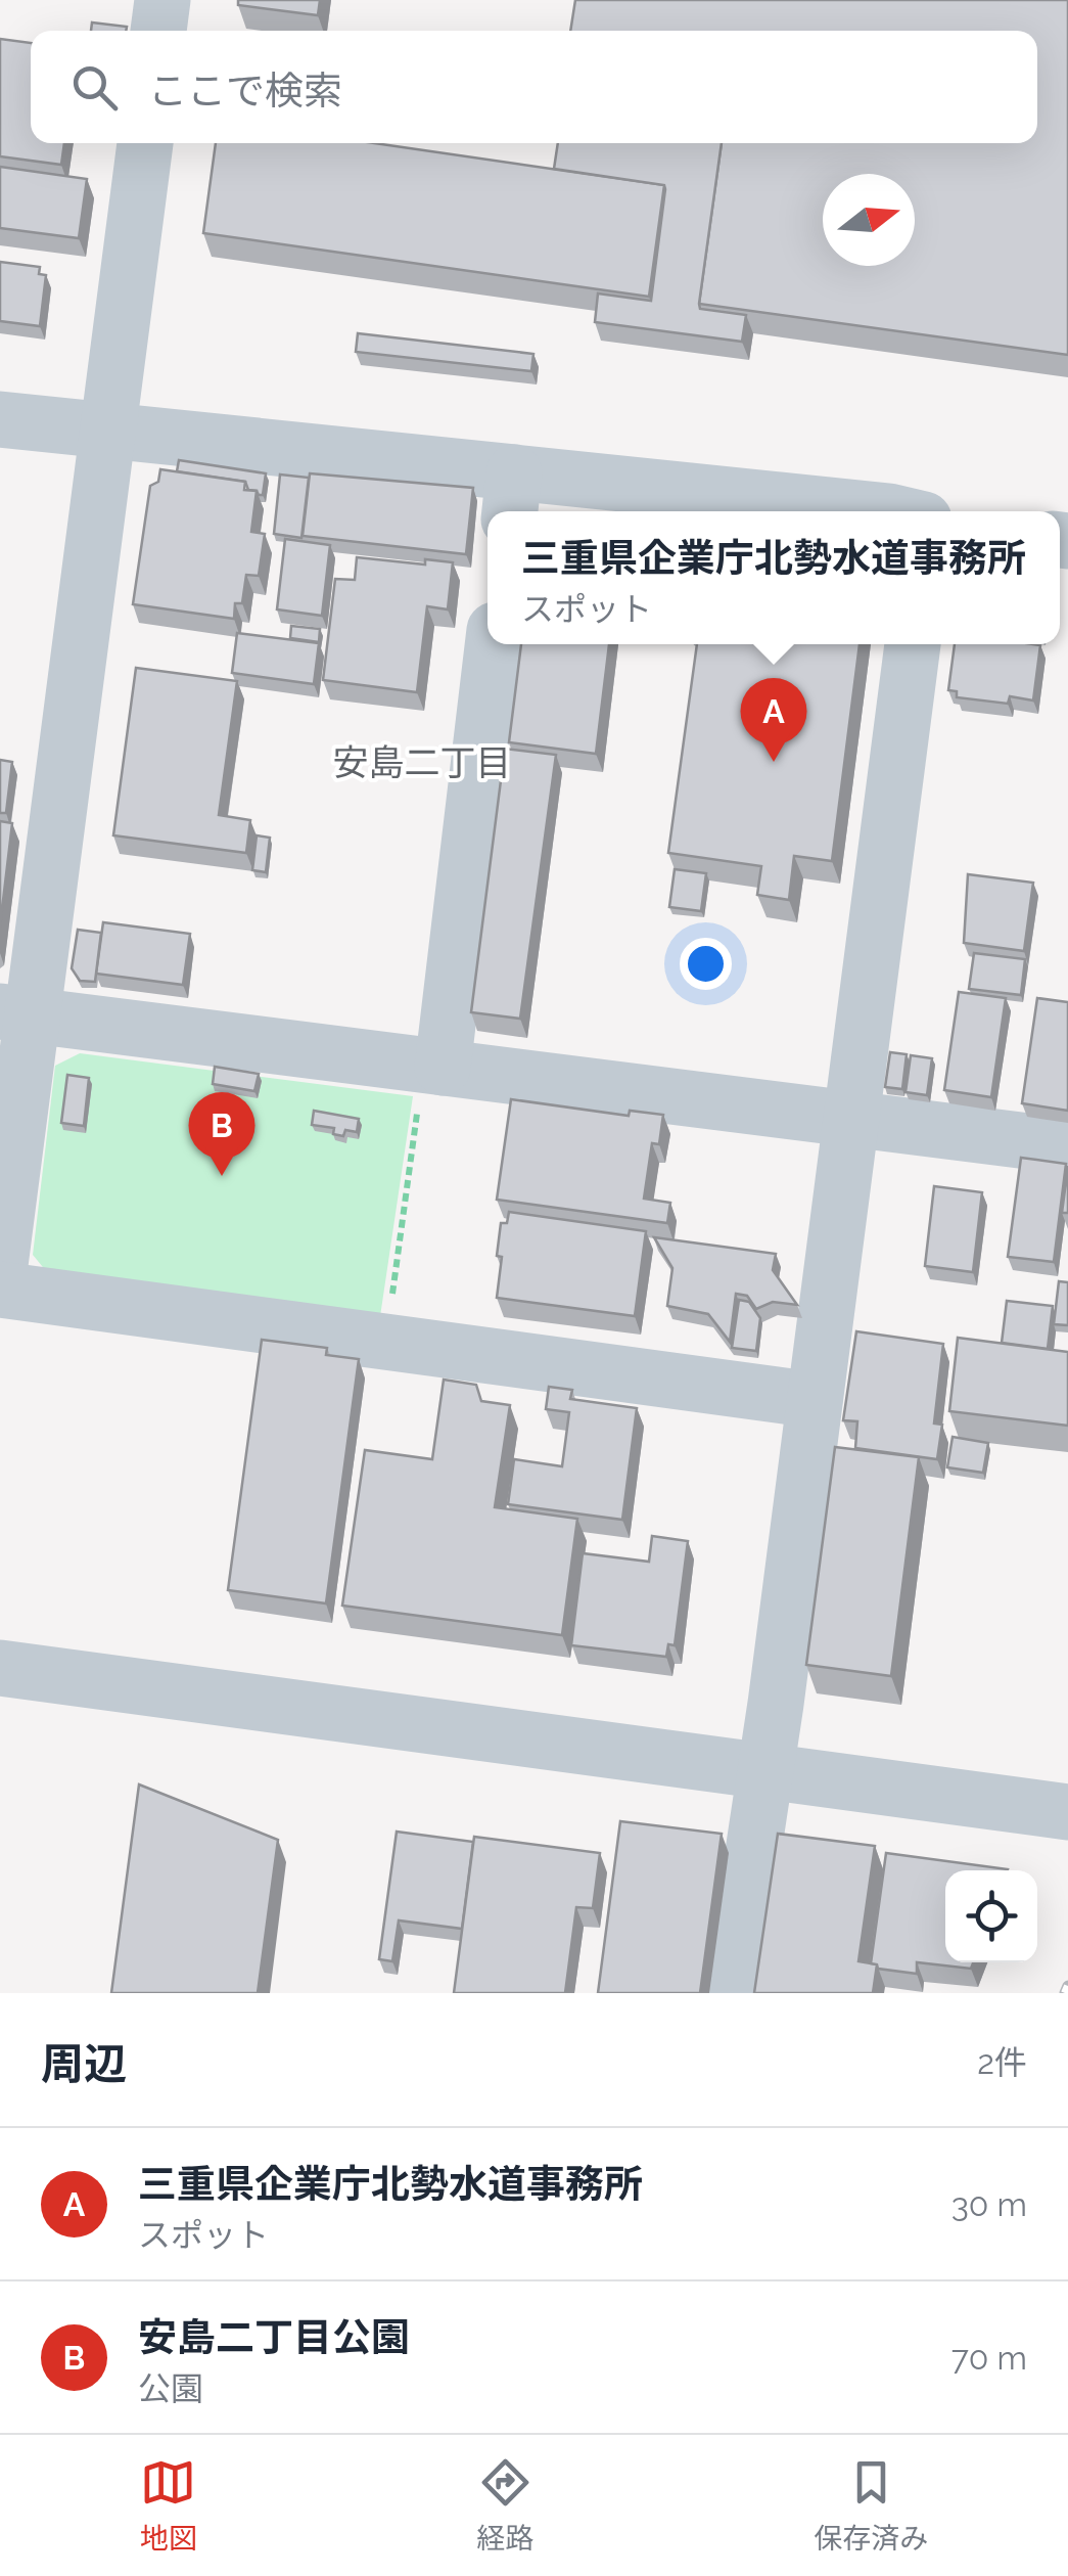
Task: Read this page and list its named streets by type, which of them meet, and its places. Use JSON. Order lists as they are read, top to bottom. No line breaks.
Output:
{"districts":["安島二丁目"],"north":"right","page":{"search":"ここで検索","popup":["三重県企業庁北勢水道事務所","スポット"],"pins":["A","B"],"heading":["周辺","2件"],"list":[{"mark":"A","name":"三重県企業庁北勢水道事務所","note":"スポット","value":"30 m"},{"mark":"B","name":"安島二丁目公園","note":"公園","value":"70 m"}],"nav":["地図","経路","保存済み"]}}
